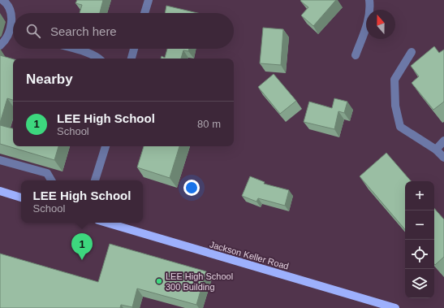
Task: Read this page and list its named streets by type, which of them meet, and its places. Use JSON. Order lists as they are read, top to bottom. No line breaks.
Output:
{"streets":{"main road":["Jackson Keller Road"]},"places":["LEE High School 300 Building"],"north":"top","page":{"search":"Search here","heading":"Nearby","list":[{"mark":"1","name":"LEE High School","note":"School","value":"80 m"}],"popup":["LEE High School","School"],"map_buttons":["+","−"],"pins":"1"}}
